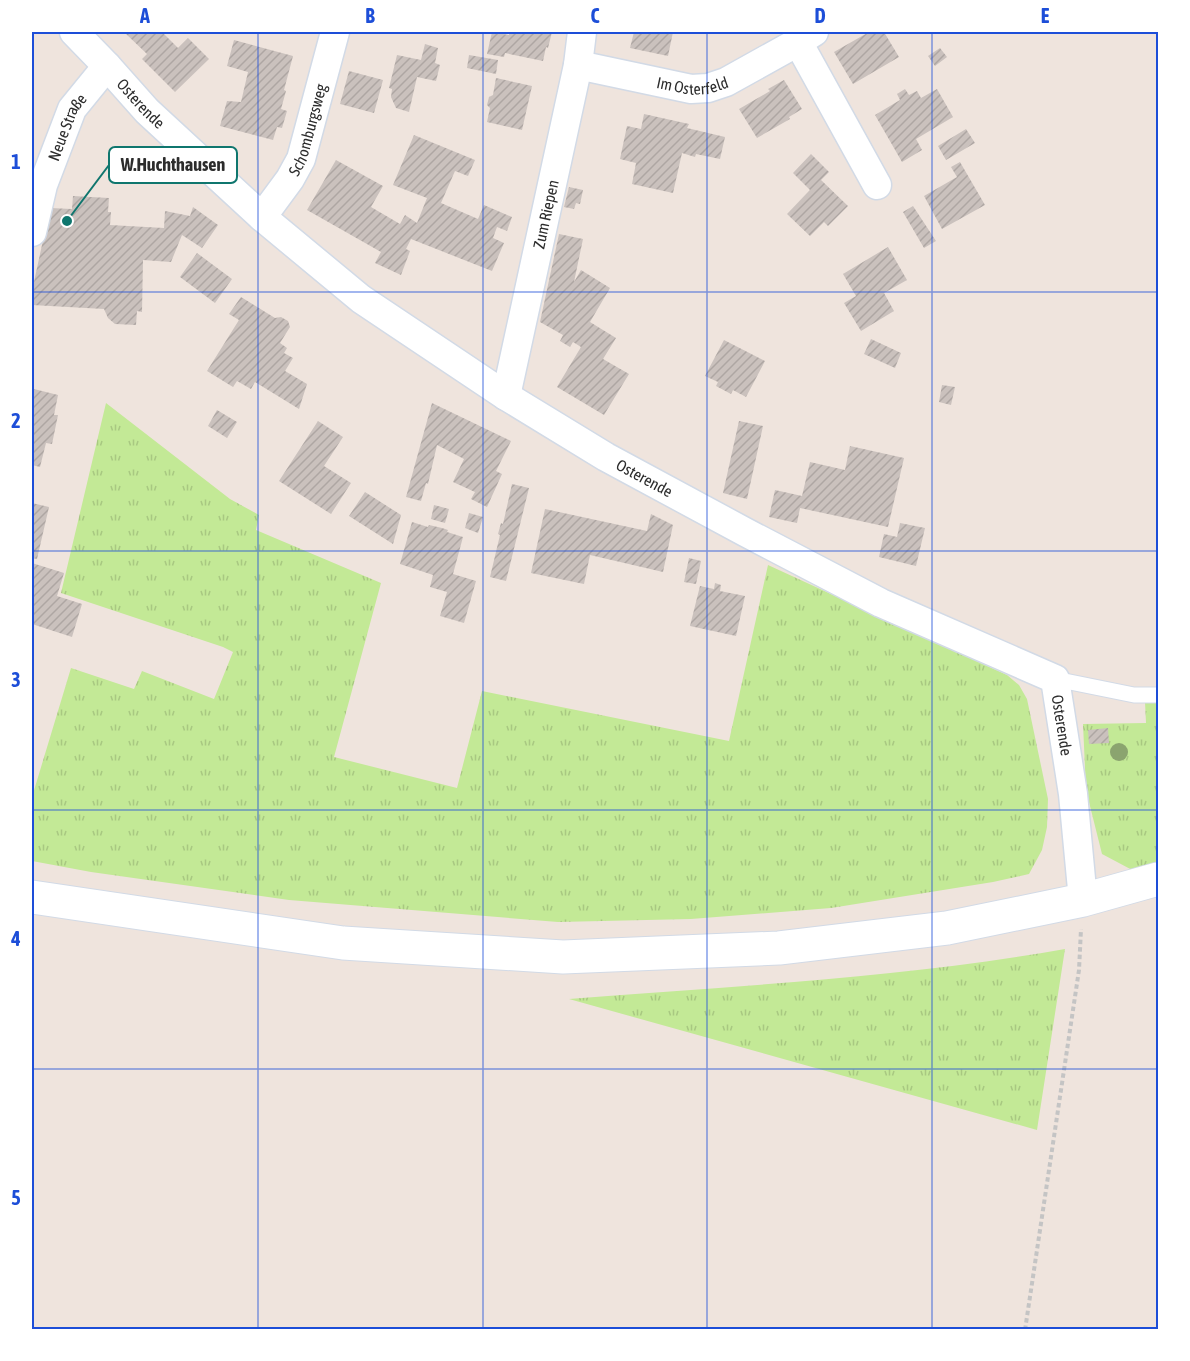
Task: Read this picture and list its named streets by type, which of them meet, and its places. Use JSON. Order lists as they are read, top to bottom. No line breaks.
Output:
{"streets":{"street":["Im Osterfeld","Osterende","Schomburgsweg","Neue Straße","Zum Riepen"]},"crossings":[["Im Osterfeld","Zum Riepen"],["Osterende","Schomburgsweg"],["Osterende","Neue Straße"],["Osterende","Zum Riepen"]],"places":["W.Huchthausen"],"grid":{"columns":["A","B","C","D","E"],"rows":["1","2","3","4","5"]}}
